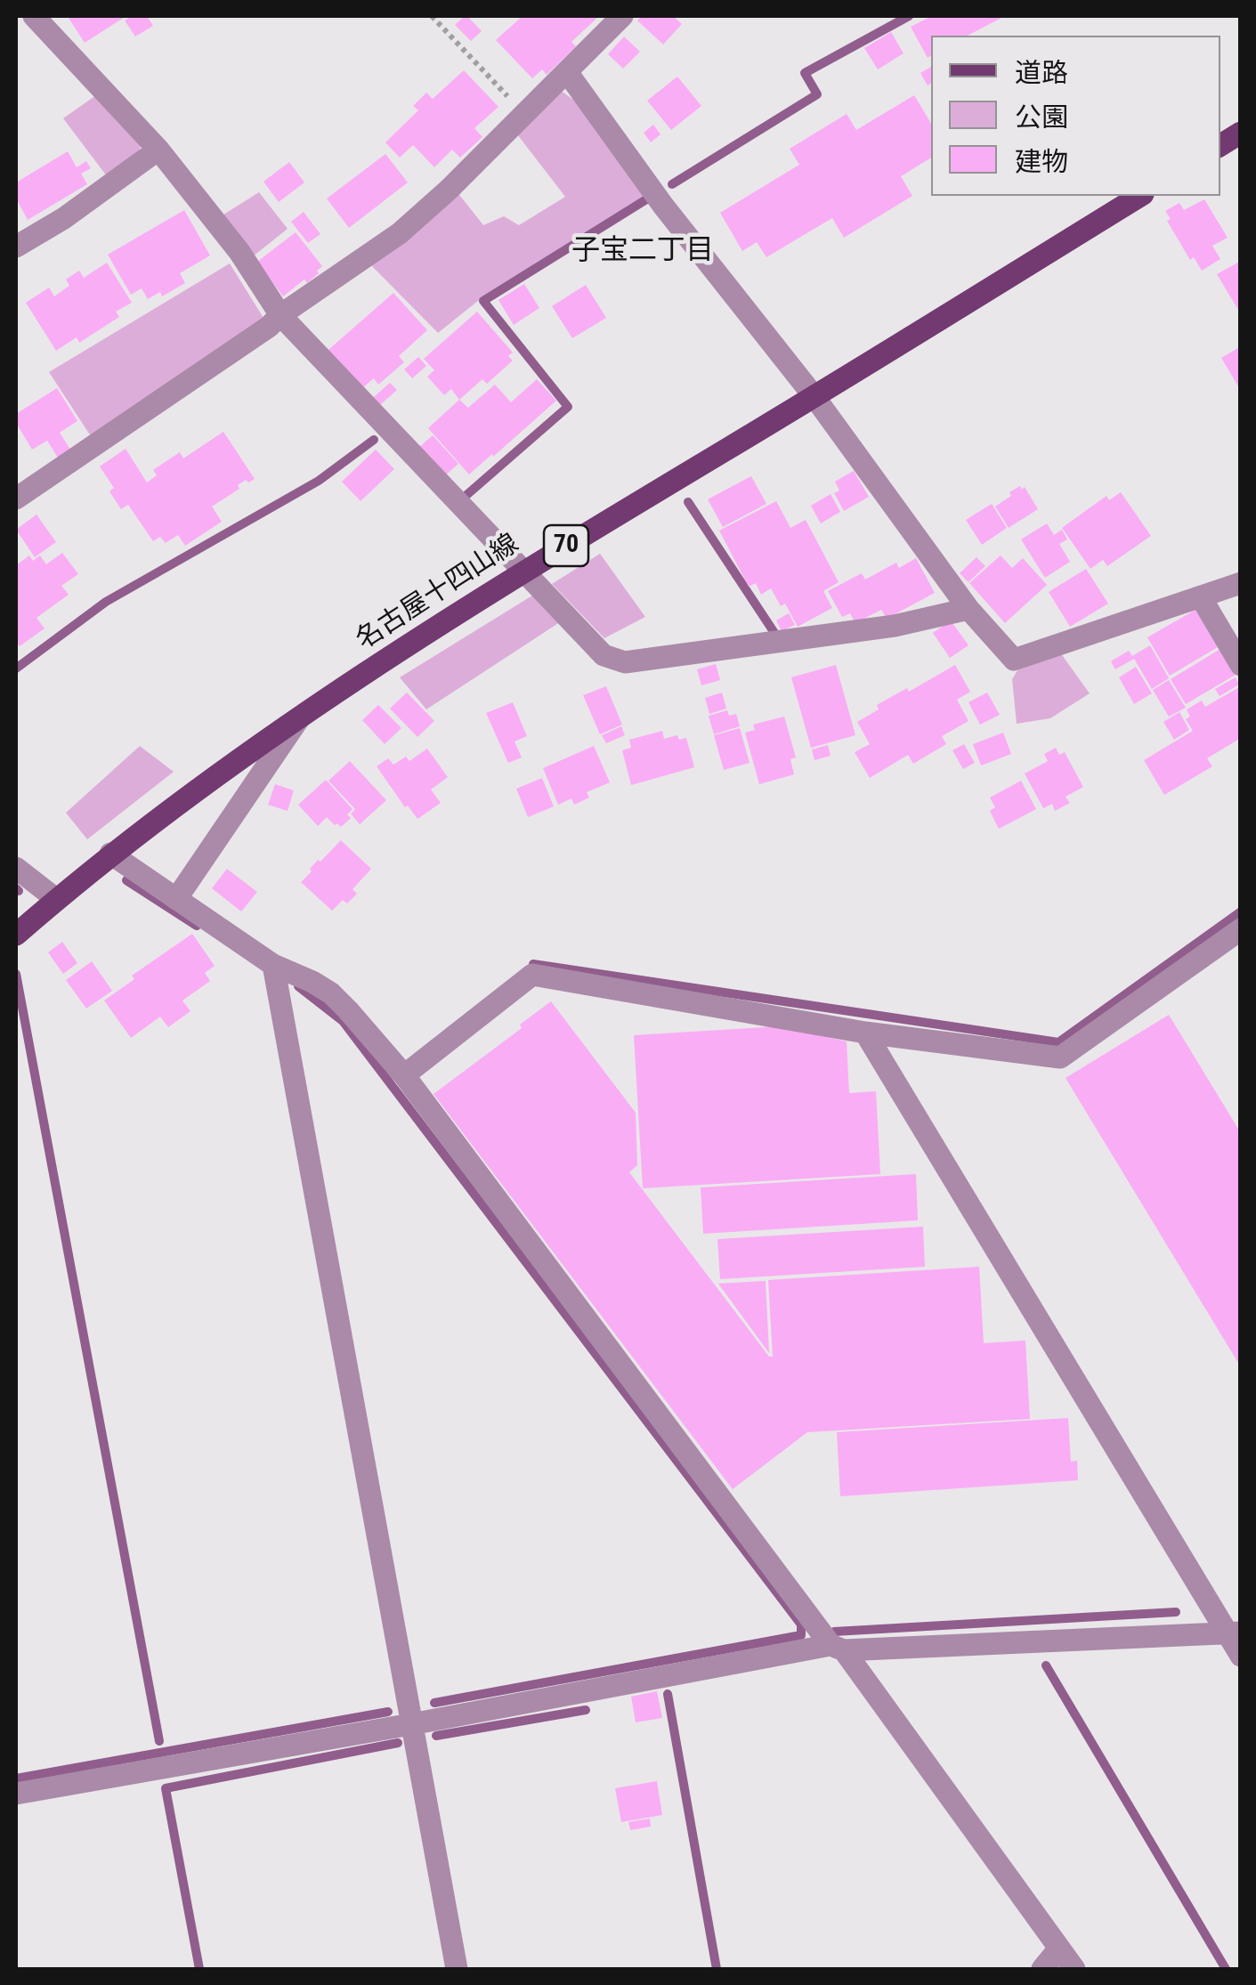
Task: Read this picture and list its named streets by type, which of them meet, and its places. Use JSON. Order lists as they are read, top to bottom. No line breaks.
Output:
{"streets":{"main road":["70","名古屋十四山線"]},"districts":["子宝二丁目"],"legend":["道路","公園","建物"]}
